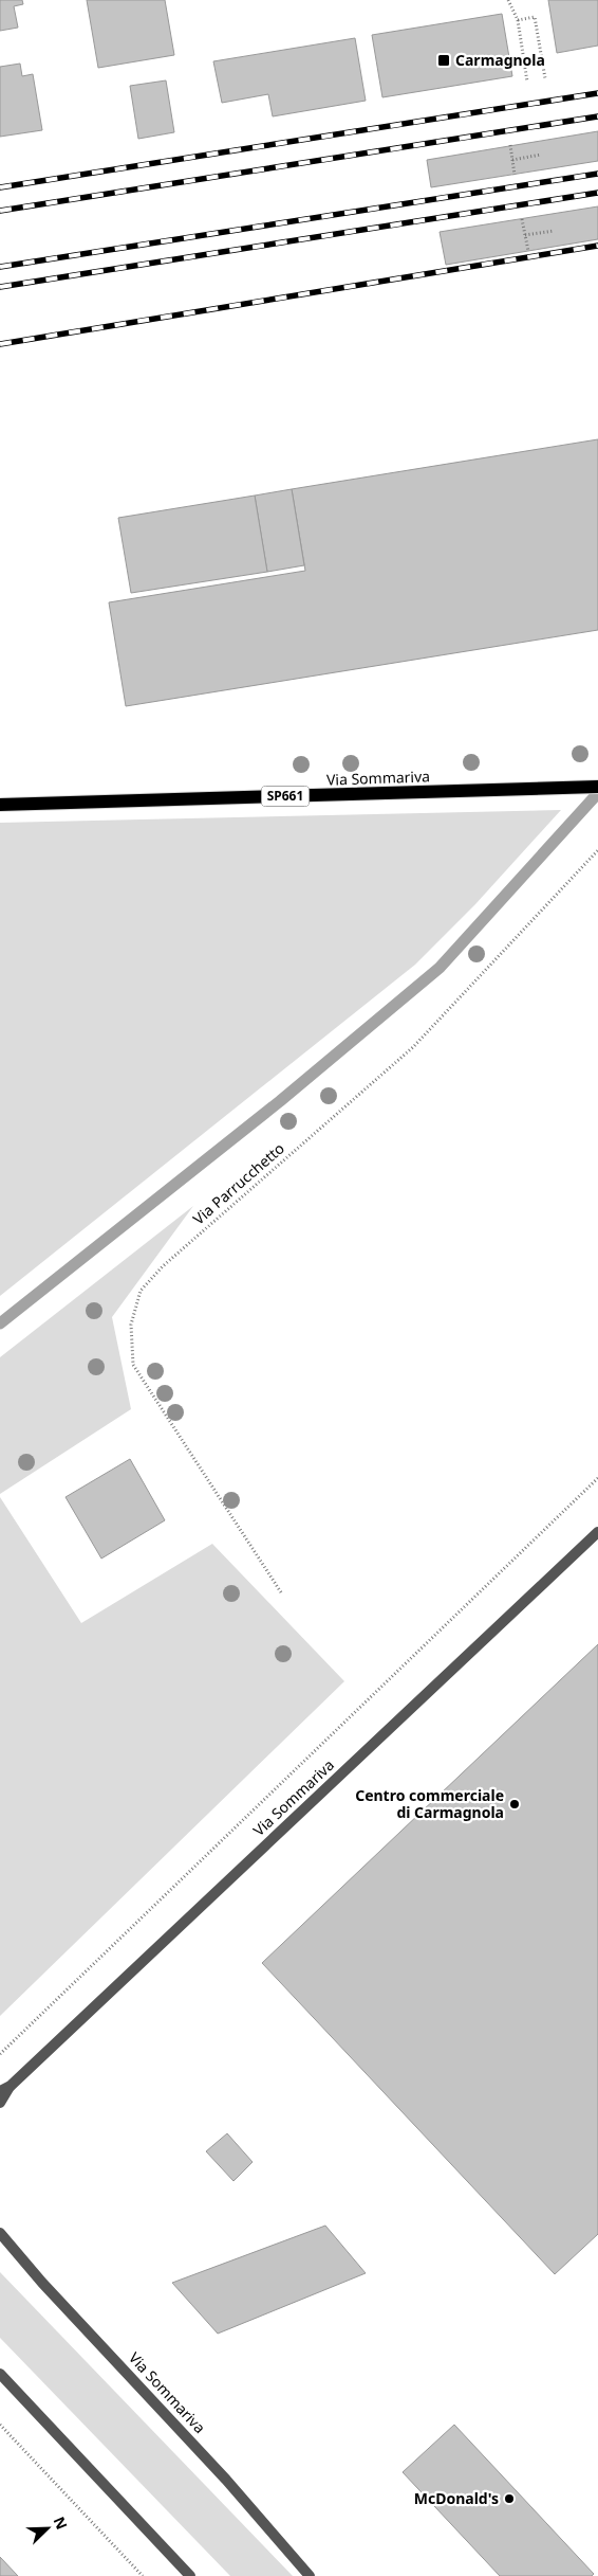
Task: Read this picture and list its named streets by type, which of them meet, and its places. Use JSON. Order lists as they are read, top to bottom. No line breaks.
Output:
{"streets":{"main road":["Via Sommariva","SP661"],"path":["Via Parrucchetto"]},"places":{"transit":["Carmagnola"],"other":["Centro commerciale di Carmagnola","McDonald's"]},"north":"top right"}
